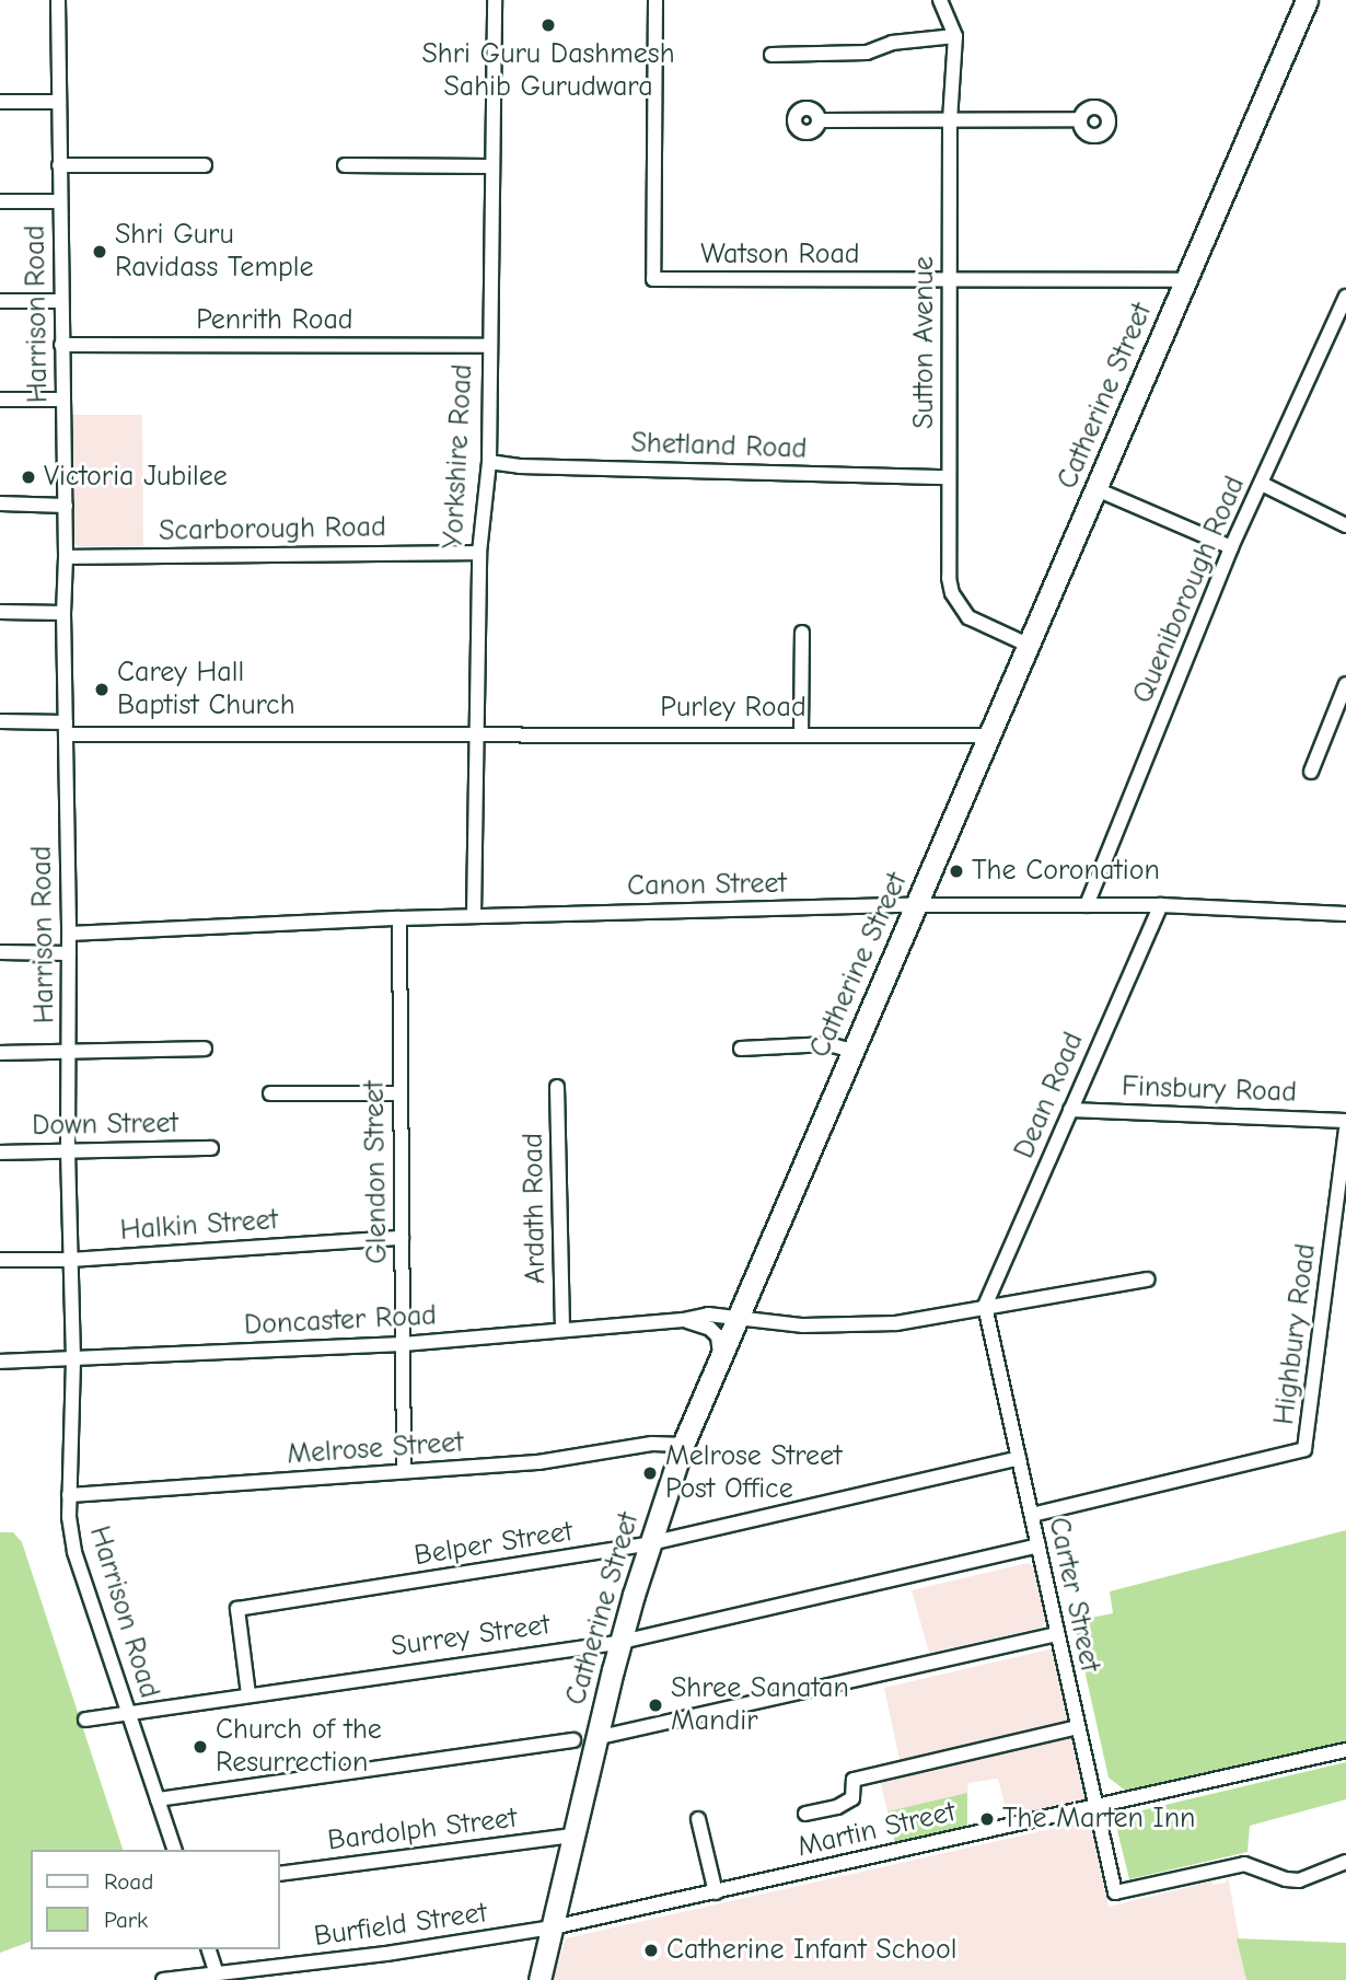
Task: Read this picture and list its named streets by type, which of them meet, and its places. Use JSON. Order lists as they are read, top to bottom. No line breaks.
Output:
{"streets":{"street":["Watson Road","Harrison Road","Penrith Road","Sutton Avenue","Catherine Street","Shetland Road","Yorkshire Road","Scarborough Road","Queniborough Road","Purley Road","Canon Street","Finsbury Road","Dean Road","Down Street","Glendon Street","Ardath Road","Halkin Street","Doncaster Road","Highbury Road","Melrose Street","Belper Street","Carter Street","Surrey Street","Bardolph Street","Martin Street","Burfield Street"]},"crossings":[["Watson Road","Sutton Avenue"],["Watson Road","Catherine Street"],["Harrison Road","Penrith Road"],["Harrison Road","Scarborough Road"],["Harrison Road","Purley Road"],["Harrison Road","Canon Street"],["Harrison Road","Down Street"],["Harrison Road","Halkin Street"],["Harrison Road","Doncaster Road"],["Harrison Road","Melrose Street"],["Harrison Road","Surrey Street"],["Penrith Road","Yorkshire Road"],["Sutton Avenue","Catherine Street"],["Sutton Avenue","Shetland Road"],["Catherine Street","Purley Road"],["Catherine Street","Canon Street"],["Catherine Street","Doncaster Road"],["Catherine Street","Melrose Street"],["Catherine Street","Belper Street"],["Catherine Street","Surrey Street"],["Catherine Street","Bardolph Street"],["Catherine Street","Martin Street"],["Catherine Street","Burfield Street"],["Shetland Road","Yorkshire Road"],["Yorkshire Road","Scarborough Road"],["Yorkshire Road","Purley Road"],["Yorkshire Road","Canon Street"],["Queniborough Road","Canon Street"],["Canon Street","Dean Road"],["Canon Street","Glendon Street"],["Finsbury Road","Dean Road"],["Dean Road","Doncaster Road"],["Dean Road","Carter Street"],["Glendon Street","Halkin Street"],["Glendon Street","Doncaster Road"],["Glendon Street","Melrose Street"],["Ardath Road","Doncaster Road"],["Doncaster Road","Carter Street"],["Highbury Road","Carter Street"],["Belper Street","Carter Street"],["Belper Street","Surrey Street"],["Carter Street","Surrey Street"],["Carter Street","Martin Street"],["Martin Street","Burfield Street"]],"places":["Shri Guru Dashmesh Sahib Gurudwara","Shri Guru Ravidass Temple","Victoria Jubilee","Carey Hall Baptist Church","The Coronation","Melrose Street Post Office","Shree Sanatan Mandir","Church of the Resurrection","The Marten Inn","Catherine Infant School"],"legend":["Road","Park"]}
